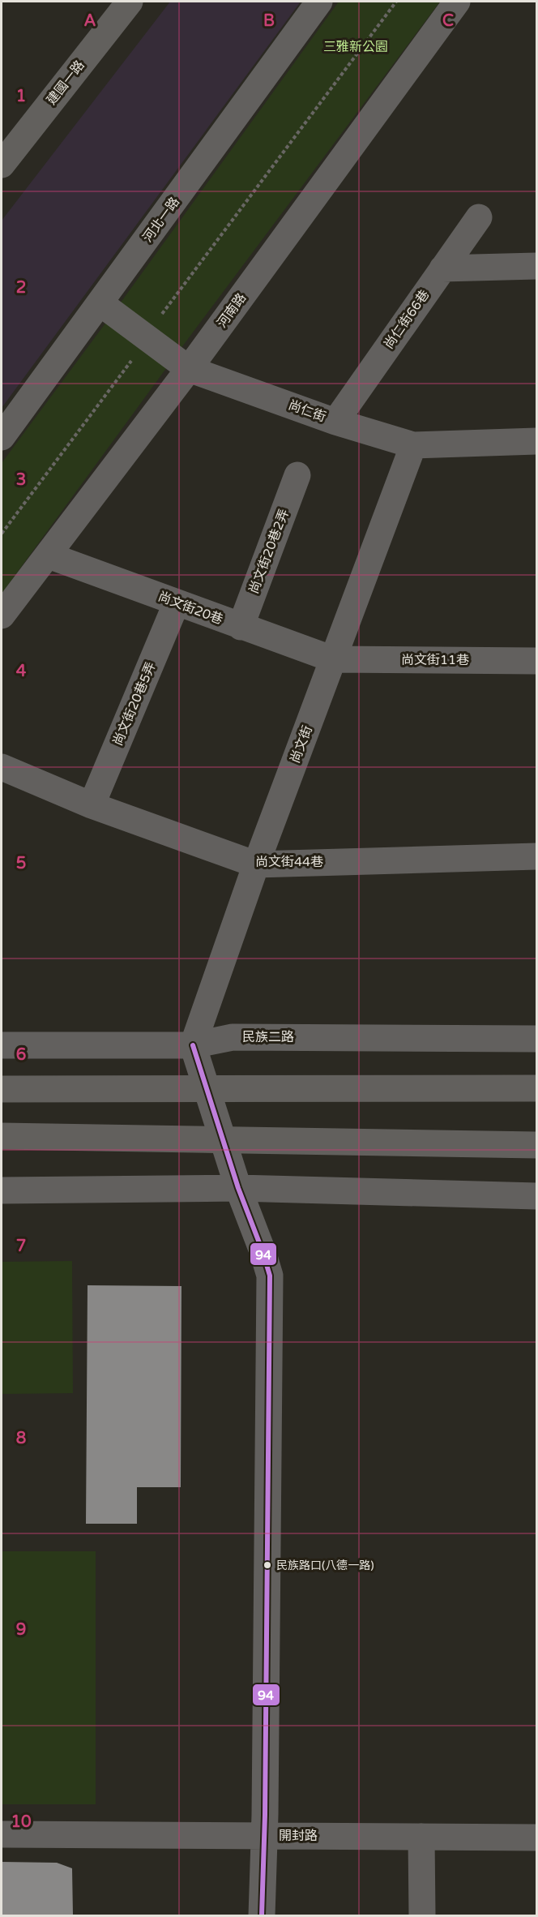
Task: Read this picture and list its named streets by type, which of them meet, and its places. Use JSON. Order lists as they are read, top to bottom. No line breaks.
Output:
{"streets":{"main road":["建國一路"],"street":["河北一路","河南路","尚仁街66巷","尚仁街","尚文街20巷2弄","尚文街20巷","尚文街11巷","尚文街20巷5弄","尚文街","尚文街44巷","民族二路","開封路"]},"crossings":[["河北一路","尚仁街"],["河南路","尚仁街"],["河南路","尚文街20巷"],["尚仁街66巷","尚仁街"],["尚仁街","尚文街"],["尚文街20巷2弄","尚文街20巷"],["尚文街20巷","尚文街11巷"],["尚文街20巷","尚文街20巷5弄"],["尚文街20巷","尚文街"],["尚文街11巷","尚文街"],["尚文街20巷5弄","尚文街44巷"],["尚文街","尚文街44巷"],["尚文街","民族二路"]],"parks":["三雅新公園"],"places":["民族路口(八德一路)"],"lines":["transit line 94"],"grid":{"columns":["A","B","C"],"rows":["1","2","3","4","5","6","7","8","9","10"]}}
